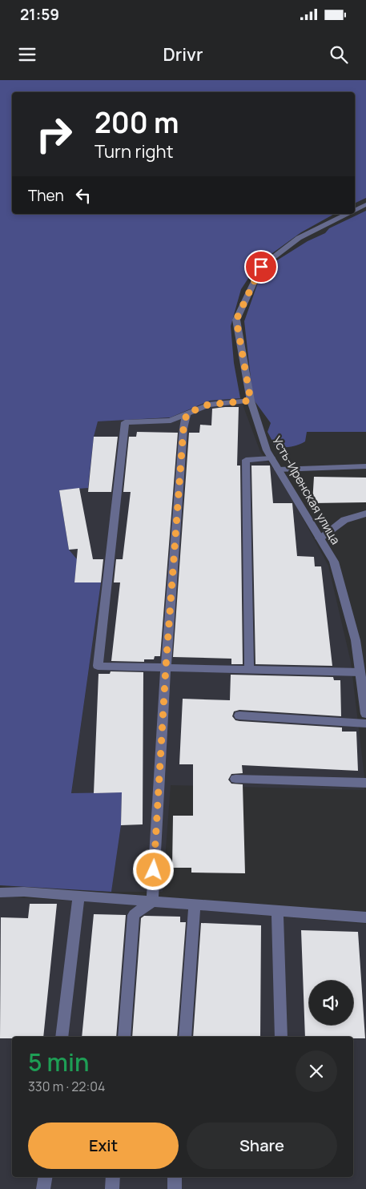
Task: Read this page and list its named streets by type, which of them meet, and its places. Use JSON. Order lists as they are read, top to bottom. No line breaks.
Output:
{"streets":{"street":["Усть-Иренская улица"]},"page":{"status":"21:59","header":"Drivr","turn":["200 m","Turn right"],"then":"Then","heading":["5 min","330 m · 22:04"],"buttons":["Exit","Share"]}}
